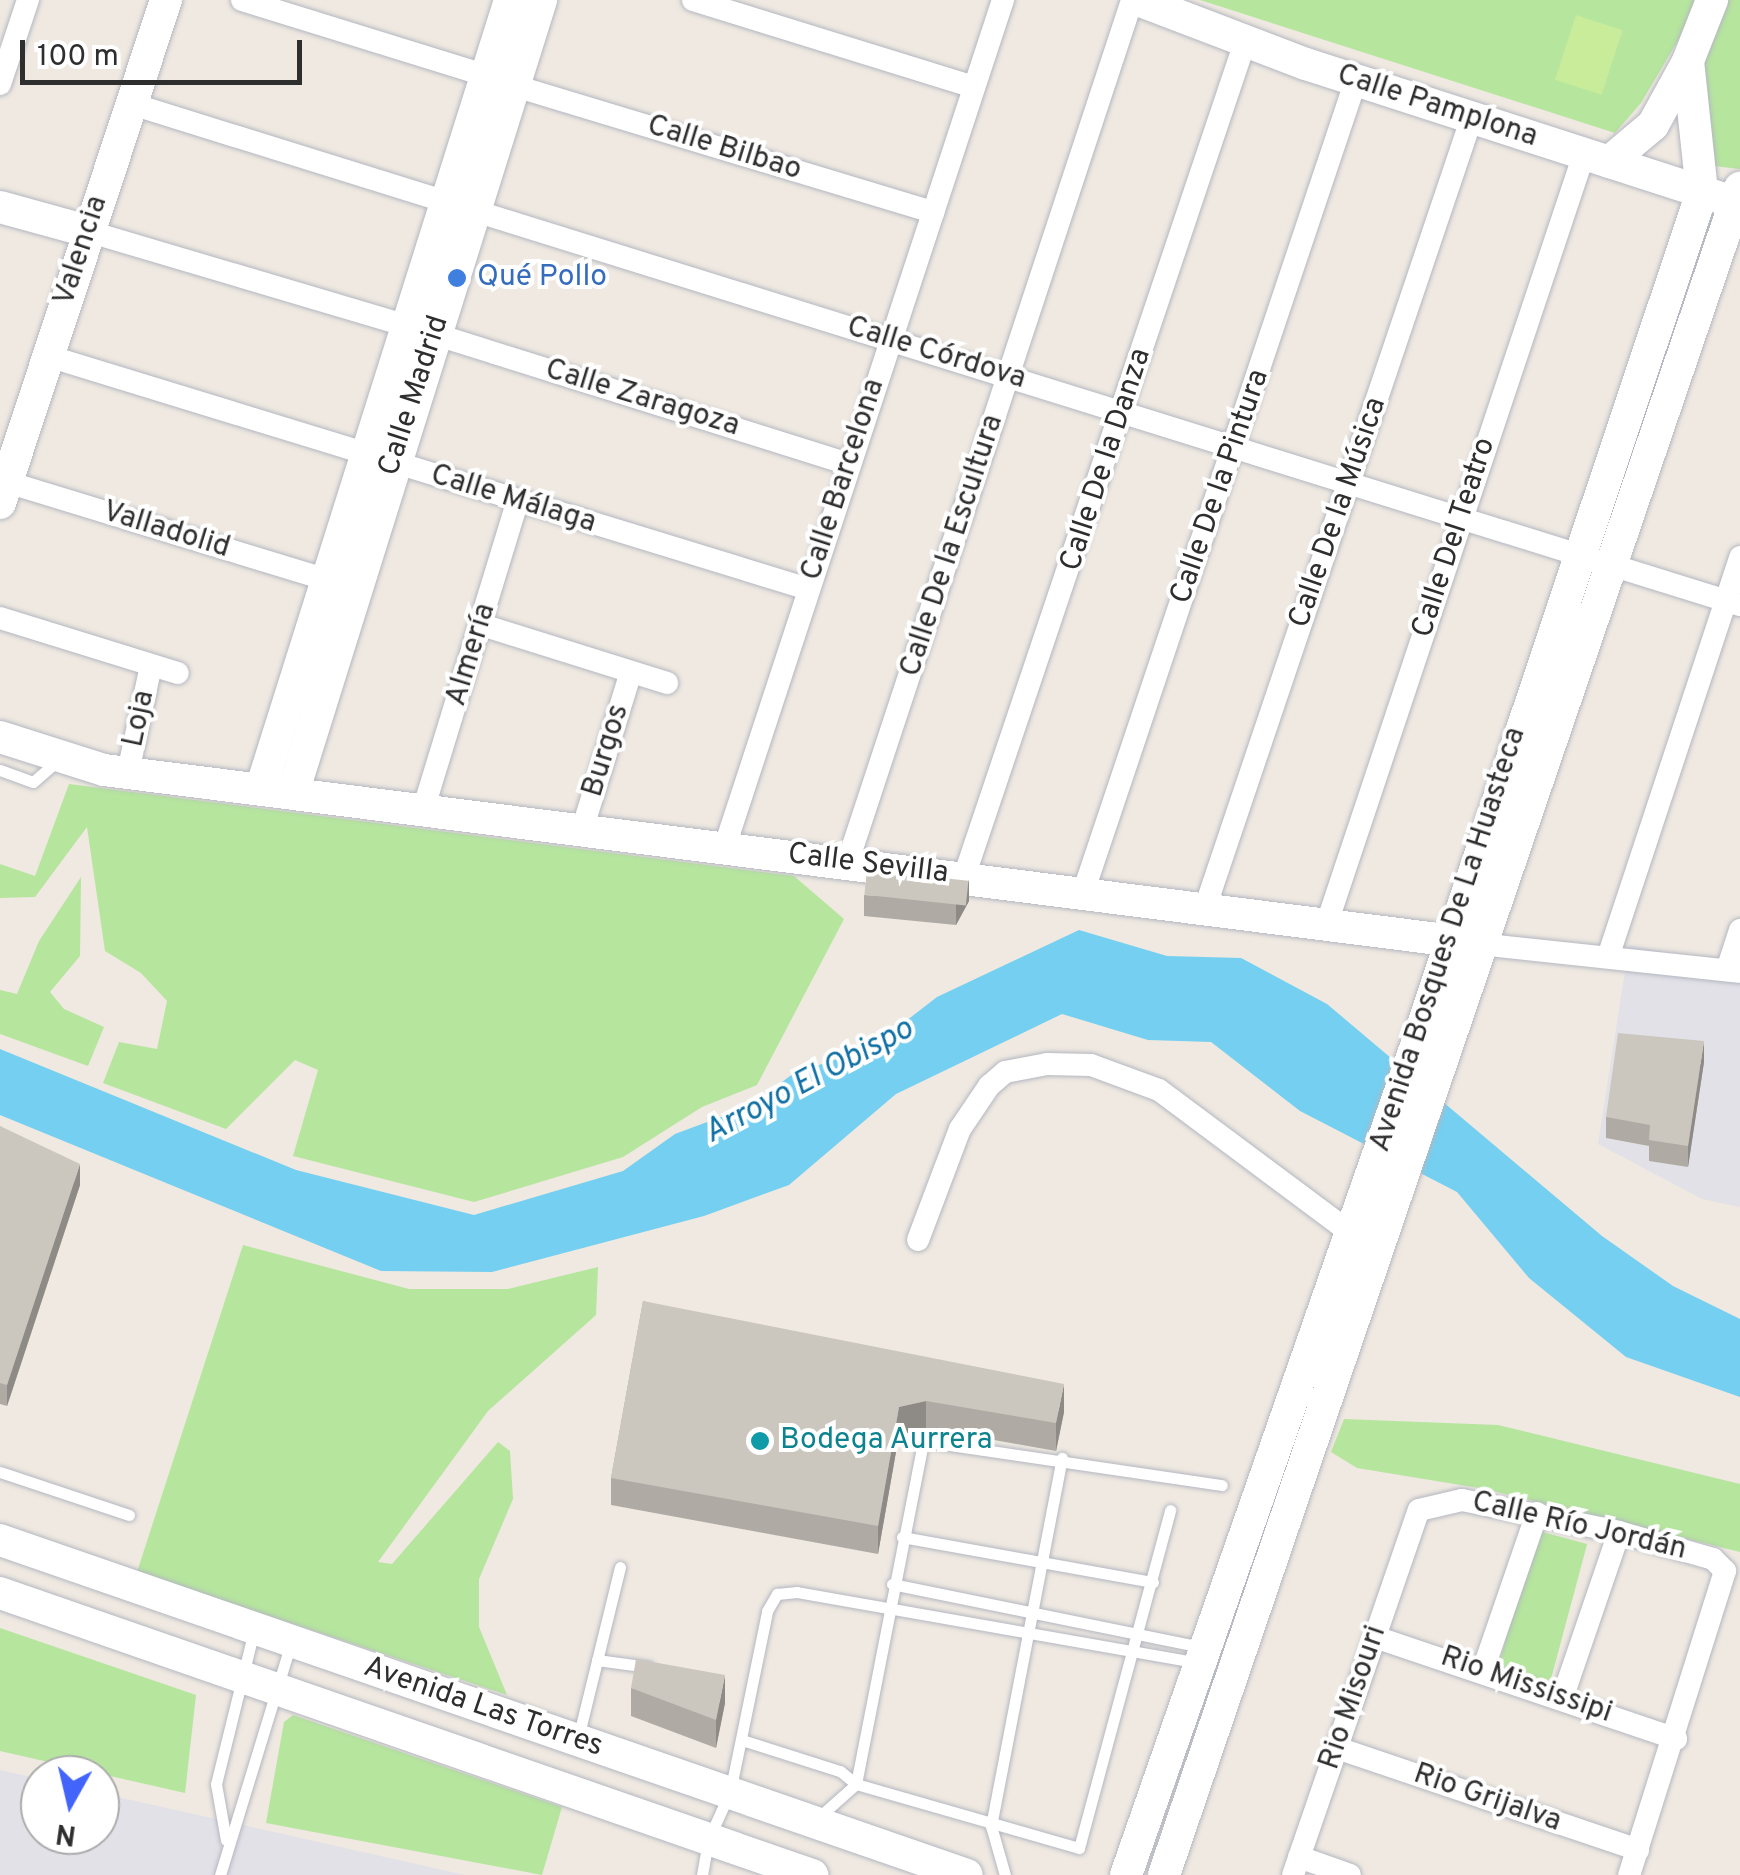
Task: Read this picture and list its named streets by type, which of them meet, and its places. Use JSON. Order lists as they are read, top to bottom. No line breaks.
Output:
{"streets":{"street":["Calle Pamplona","Calle Bilbao","Valencia","Calle Córdova","Calle Madrid","Calle Zaragoza","Calle De la Danza","Calle Barcelona","Calle De la Pintura","Calle Málaga","Calle De la Música","Valladolid","Calle Del Teatro","Calle De la Escultura","Almería","Loja","Burgos","Calle Sevilla","Avenida Bosques De La Huasteca","Calle Río Jordán","Rio Mississipi","Rio Misouri","Avenida Las Torres","Rio Grijalva"]},"crossings":[["Calle Pamplona","Calle De la Danza"],["Calle Pamplona","Calle De la Pintura"],["Calle Pamplona","Calle De la Música"],["Calle Pamplona","Calle Del Teatro"],["Calle Pamplona","Calle De la Escultura"],["Calle Pamplona","Avenida Bosques De La Huasteca"],["Calle Bilbao","Calle Madrid"],["Calle Bilbao","Calle Barcelona"],["Valencia","Calle Córdova"],["Valencia","Calle Zaragoza"],["Valencia","Calle Málaga"],["Valencia","Valladolid"],["Calle Córdova","Calle Madrid"],["Calle Córdova","Calle De la Danza"],["Calle Córdova","Calle Barcelona"],["Calle Córdova","Calle De la Pintura"],["Calle Córdova","Calle De la Música"],["Calle Córdova","Calle Del Teatro"],["Calle Córdova","Calle De la Escultura"],["Calle Córdova","Avenida Bosques De La Huasteca"],["Calle Madrid","Calle Zaragoza"],["Calle Madrid","Calle Málaga"],["Calle Madrid","Valladolid"],["Calle Madrid","Calle Sevilla"],["Calle Zaragoza","Calle Barcelona"],["Calle De la Danza","Calle Sevilla"],["Calle Barcelona","Calle Málaga"],["Calle Barcelona","Calle Sevilla"],["Calle De la Pintura","Calle Sevilla"],["Calle Málaga","Almería"],["Calle De la Música","Calle Sevilla"],["Calle Del Teatro","Calle Sevilla"],["Calle De la Escultura","Calle Sevilla"],["Almería","Calle Sevilla"],["Loja","Calle Sevilla"],["Burgos","Calle Sevilla"],["Calle Sevilla","Avenida Bosques De La Huasteca"],["Calle Río Jordán","Rio Mississipi"],["Calle Río Jordán","Rio Misouri"],["Rio Mississipi","Rio Misouri"],["Rio Misouri","Rio Grijalva"]],"water":["Arroyo El Obispo"],"places":["Qué Pollo","Bodega Aurrera"],"scale_bar":"100 m","north":"bottom"}
